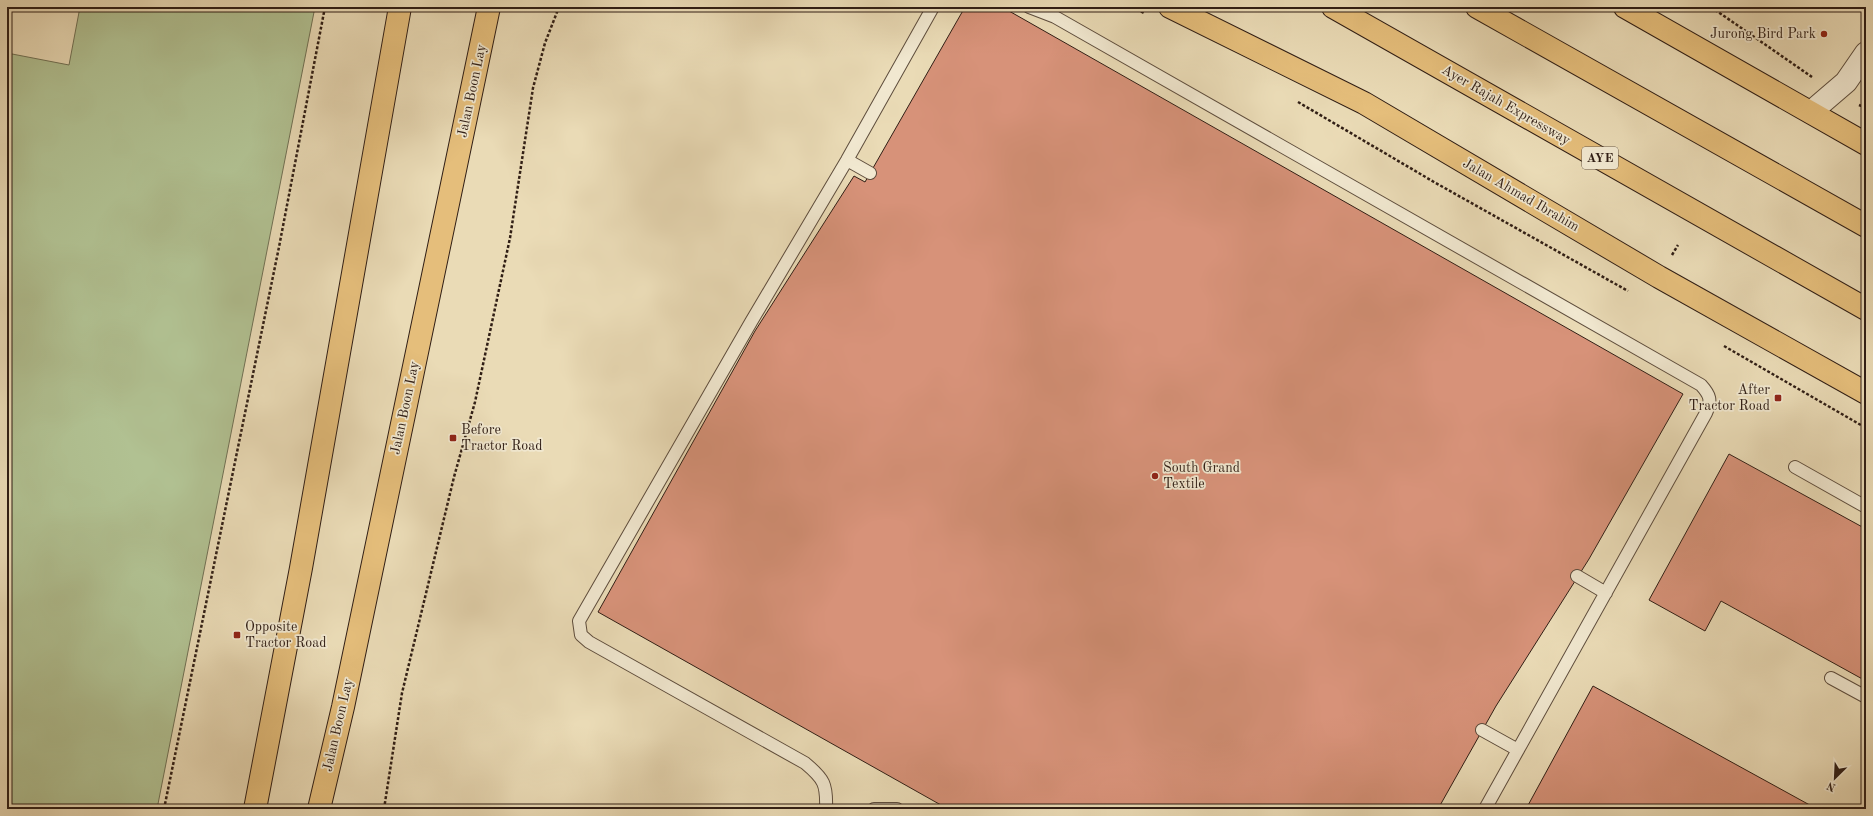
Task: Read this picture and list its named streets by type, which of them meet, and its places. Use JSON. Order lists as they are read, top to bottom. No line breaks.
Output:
{"streets":{"main road":["Jalan Boon Lay","Ayer Rajah Expressway","AYE","Jalan Ahmad Ibrahim"]},"places":{"other":["Jurong Bird Park","South Grand Textile"],"transit":["After Tractor Road","Before Tractor Road","Opposite Tractor Road"]},"north":"bottom left"}
